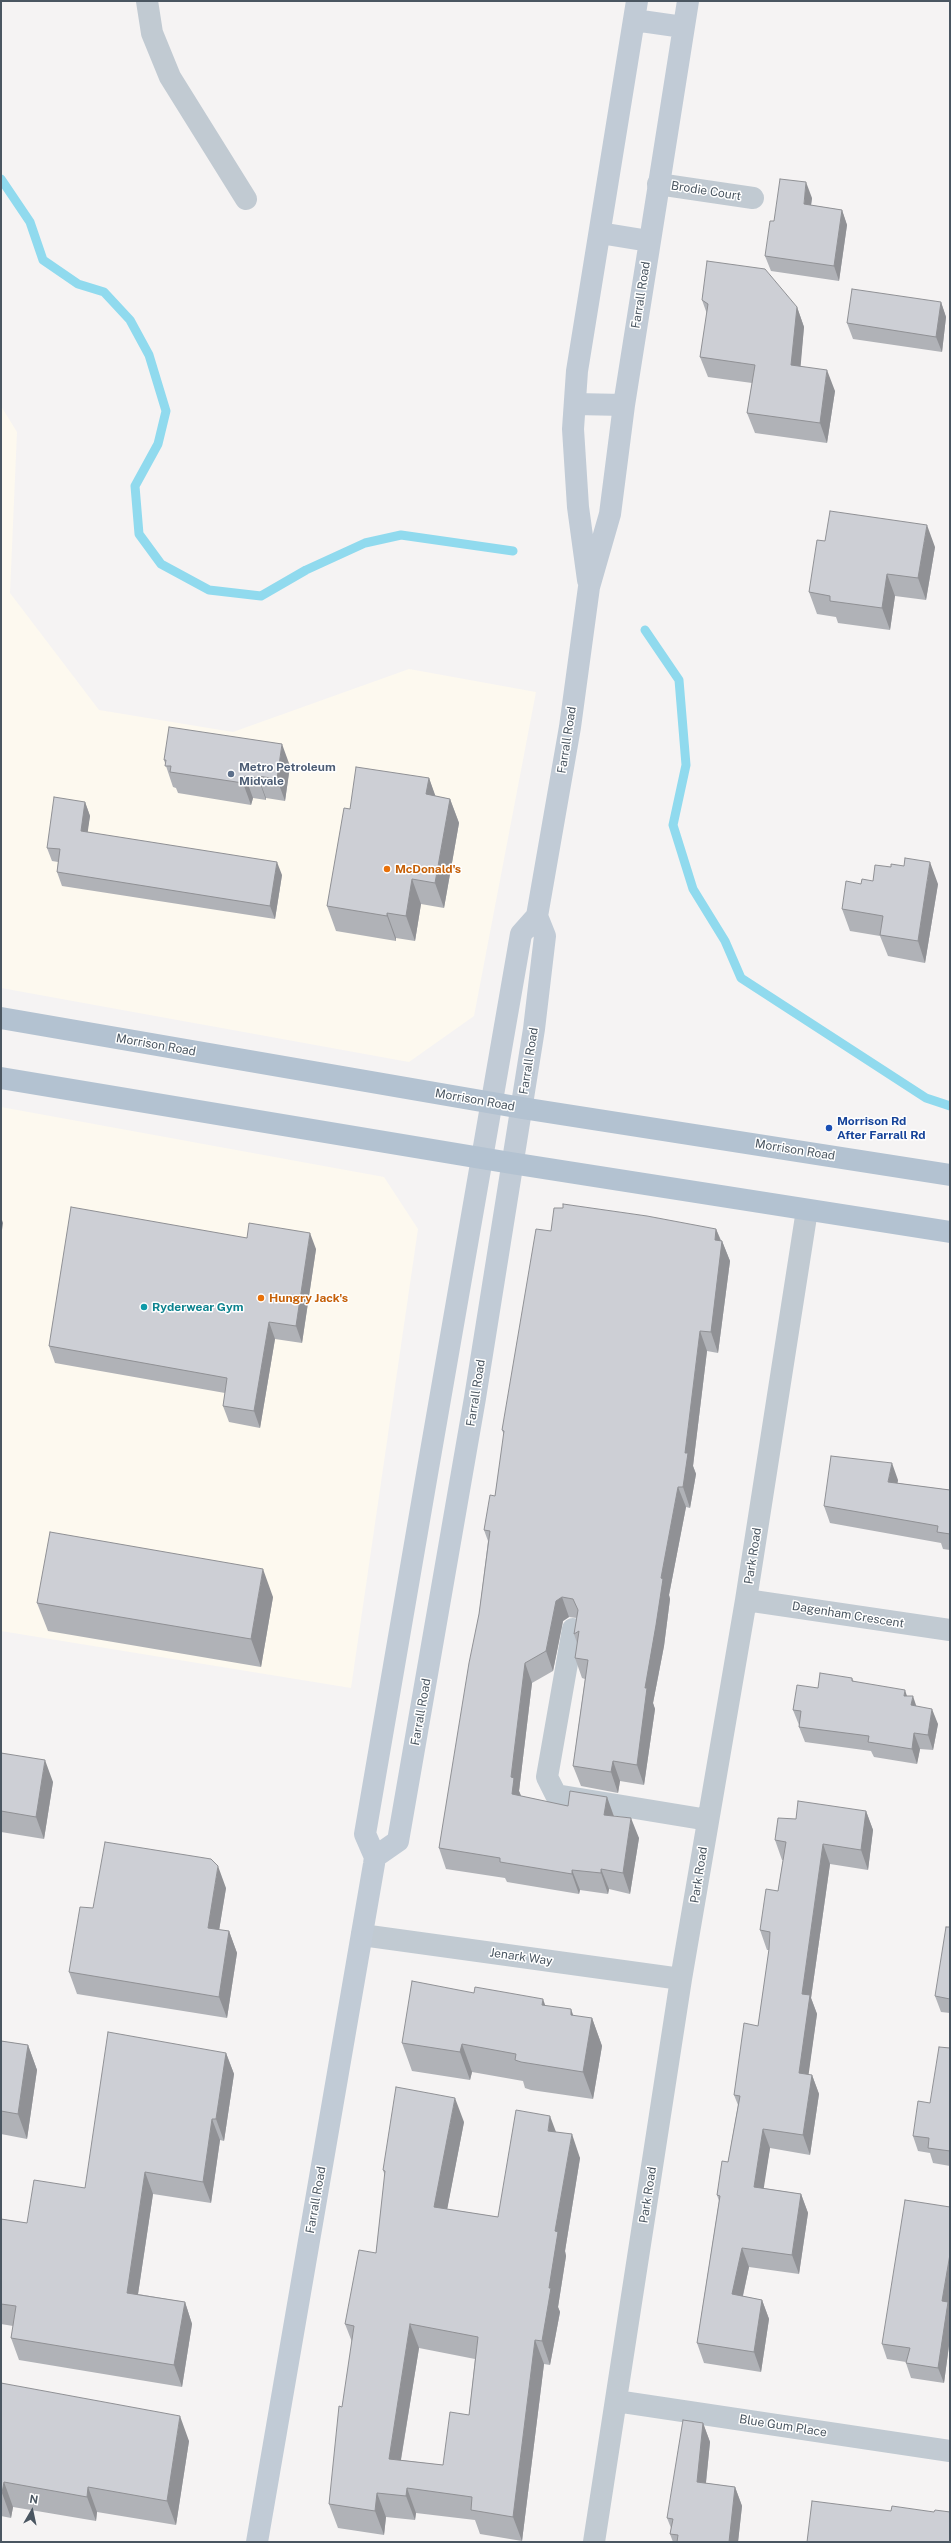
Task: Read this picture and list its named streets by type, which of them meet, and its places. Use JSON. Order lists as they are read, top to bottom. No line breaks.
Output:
{"streets":{"main road":["Farrall Road","Morrison Road"],"street":["Brodie Court","Park Road","Dagenham Crescent","Jenark Way","Blue Gum Place"]},"crossings":[["Brodie Court","Farrall Road"],["Farrall Road","Morrison Road"],["Farrall Road","Jenark Way"],["Park Road","Dagenham Crescent"],["Park Road","Jenark Way"],["Park Road","Blue Gum Place"]],"places":["Metro Petroleum Midvale","McDonald's","Morrison Rd After Farrall Rd","Hungry Jack's","Ryderwear Gym"],"north":"top"}
